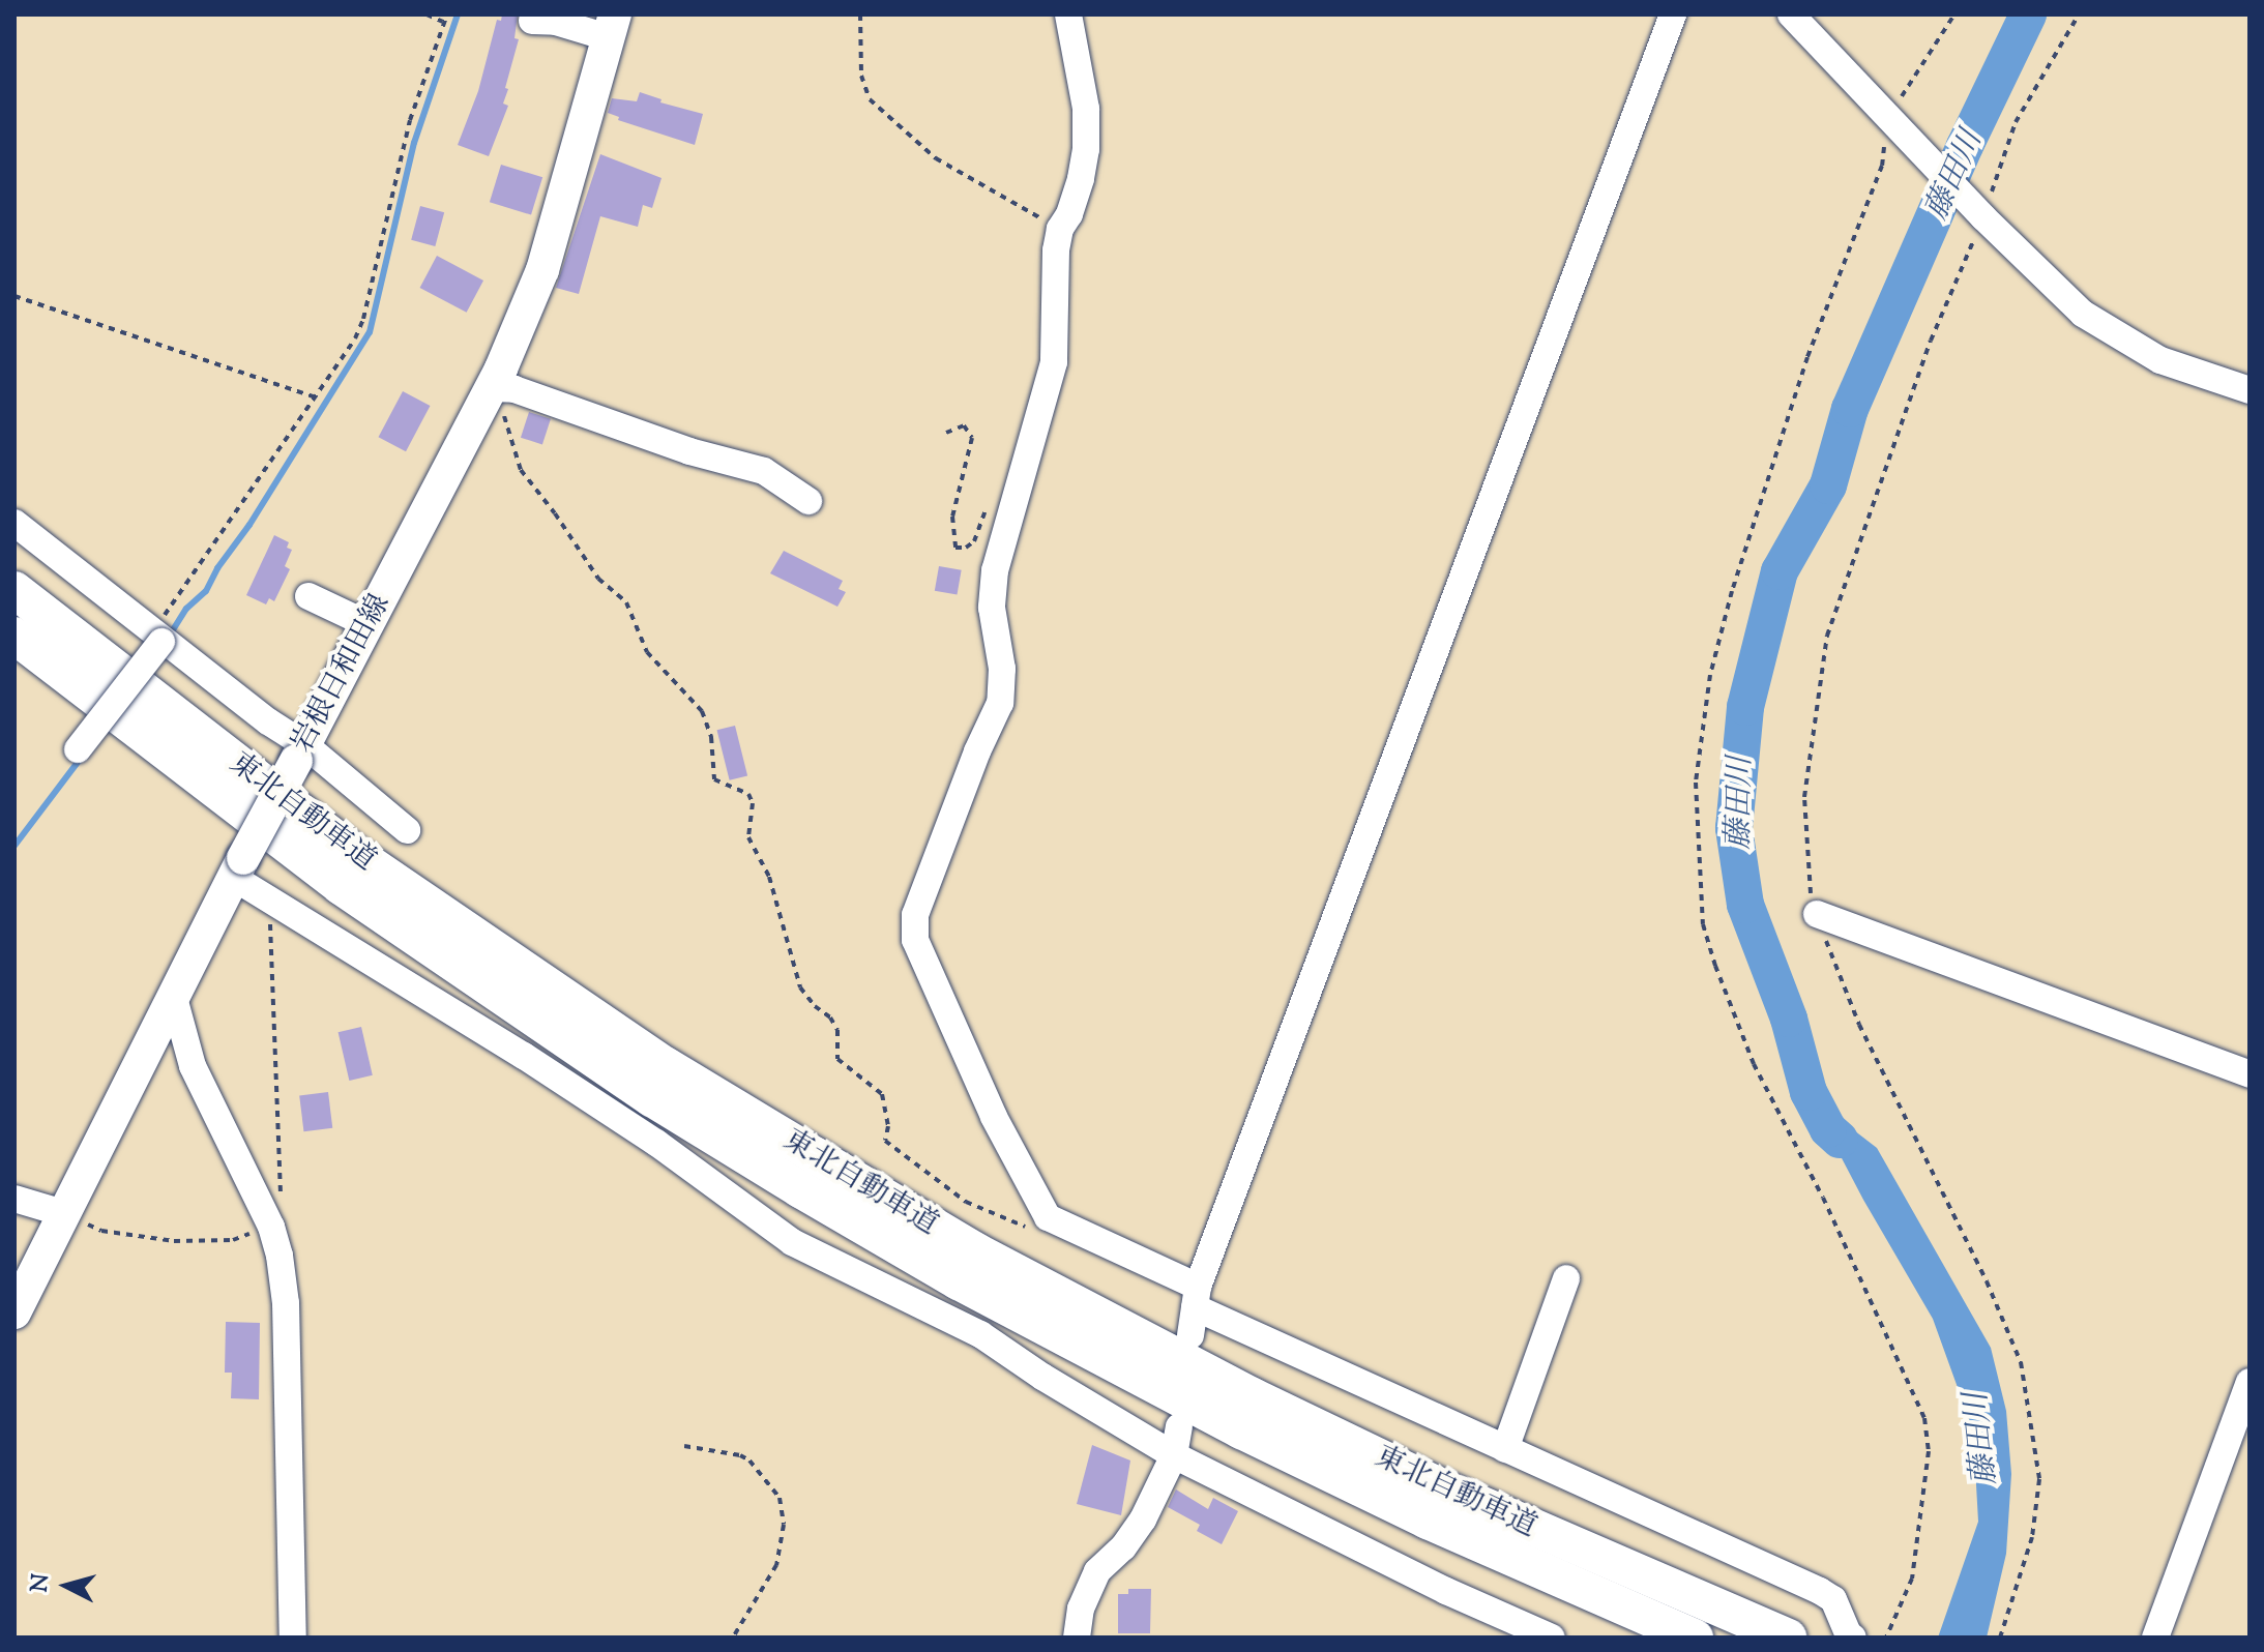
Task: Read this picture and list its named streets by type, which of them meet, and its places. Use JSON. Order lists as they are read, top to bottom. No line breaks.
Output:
{"streets":{"highway":["東北自動車道"],"main road":["岩根日和田線"]},"water":["藤田川"],"north":"left"}
